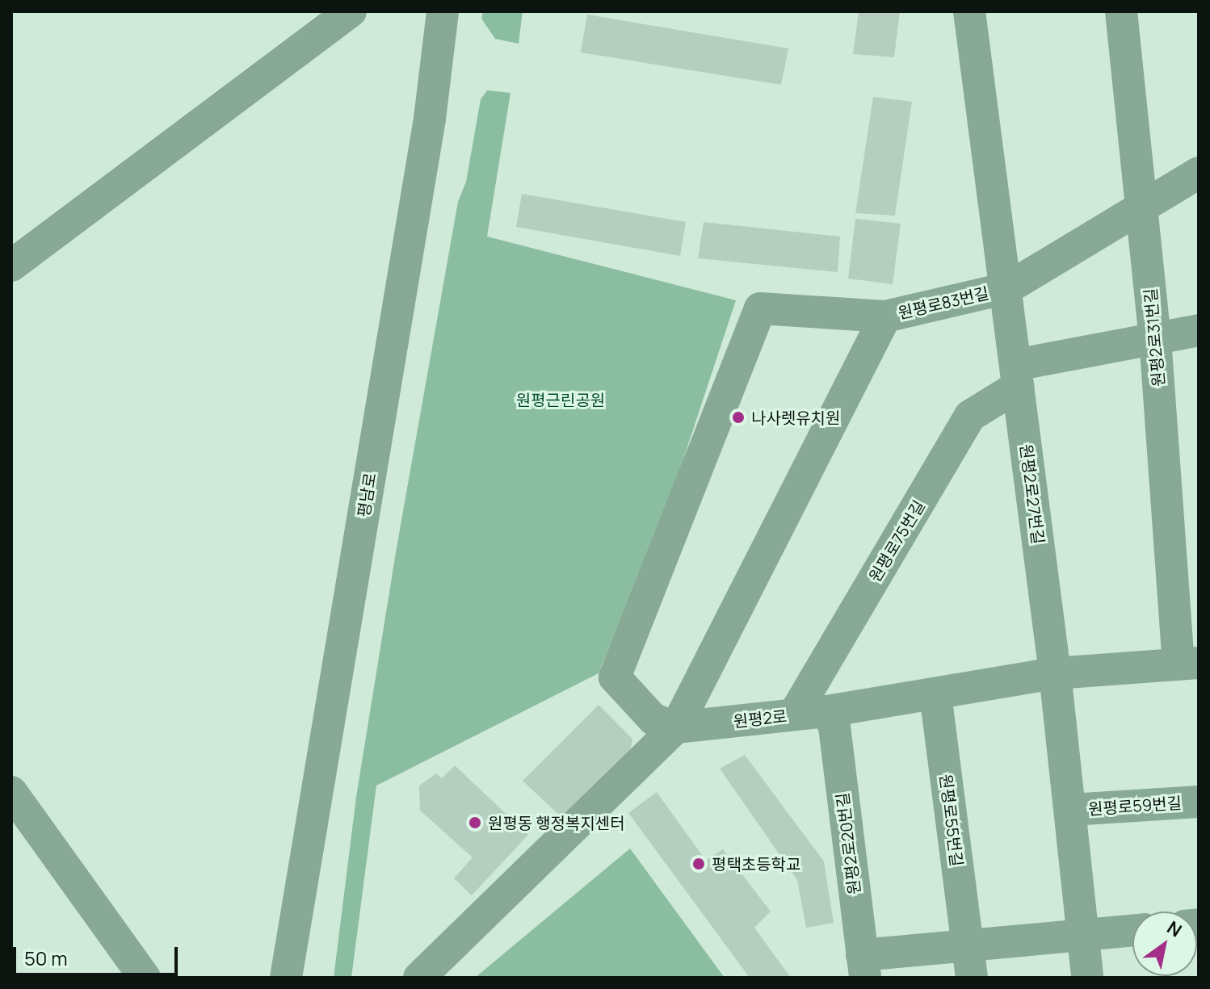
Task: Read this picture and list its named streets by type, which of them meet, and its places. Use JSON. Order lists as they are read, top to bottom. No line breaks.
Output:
{"streets":{"street":["원평로83번길","원평2로31번길","원평2로27번길","평남로","원평로75번길","원평2로","원평로59번길","원평로55번길","원평2로20번길"]},"crossings":[["원평로83번길","원평2로31번길"],["원평로83번길","원평2로27번길"],["원평로83번길","원평2로"],["원평2로31번길","원평로75번길"],["원평2로31번길","원평2로"],["원평2로27번길","원평로75번길"],["원평2로27번길","원평2로"],["원평2로27번길","원평로59번길"],["원평로75번길","원평2로"],["원평2로","원평로55번길"],["원평2로","원평2로20번길"]],"parks":["원평근린공원"],"places":["나사렛유치원","원평동 행정복지센터","평택초등학교"],"scale_bar":"50 m","north":"top right"}
